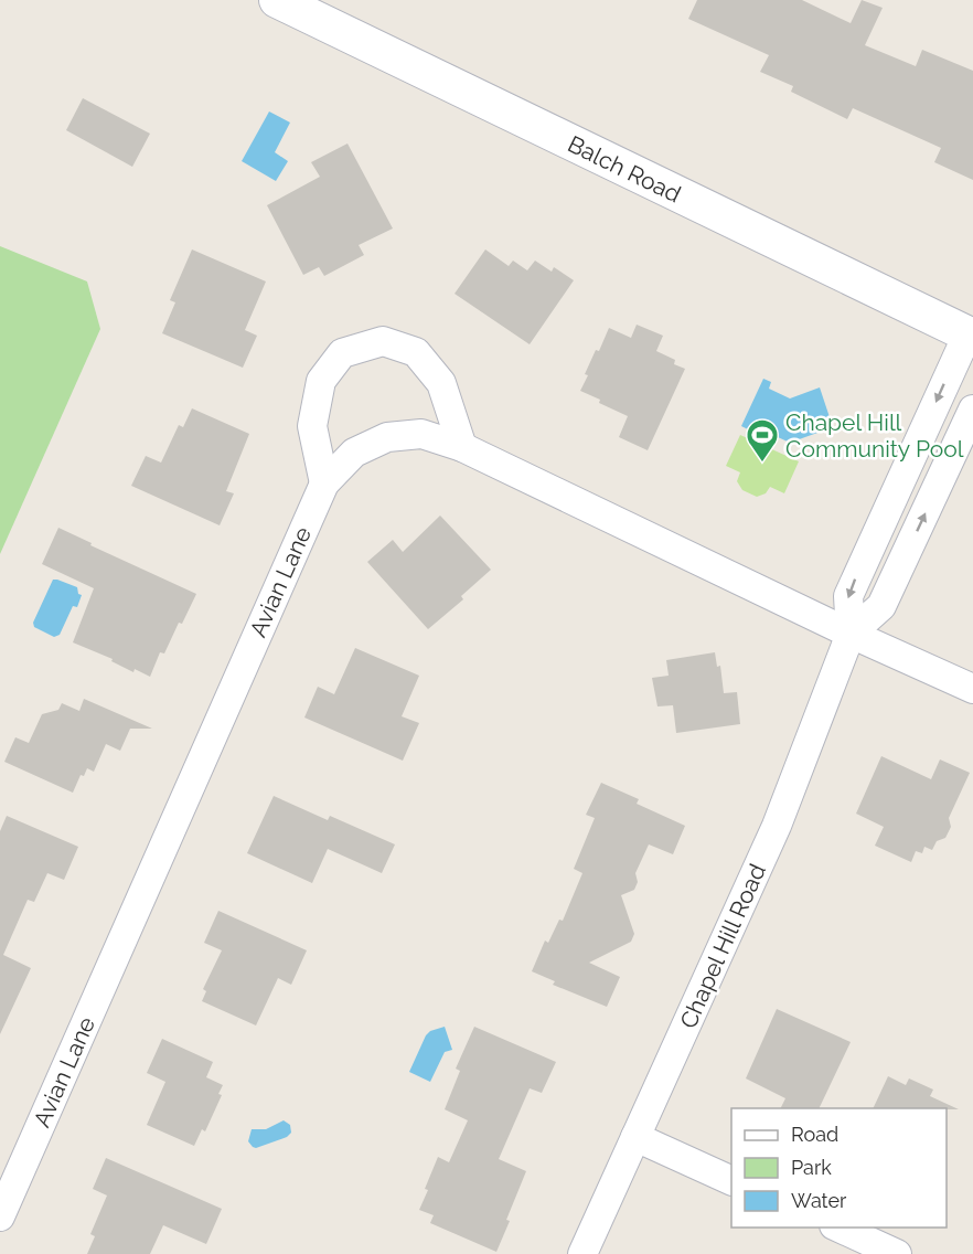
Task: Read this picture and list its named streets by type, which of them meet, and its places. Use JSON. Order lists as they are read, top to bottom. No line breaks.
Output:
{"streets":{"street":["Balch Road","Avian Lane","Chapel Hill Road"]},"crossings":[["Balch Road","Chapel Hill Road"],["Avian Lane","Chapel Hill Road"]],"places":{"sports":["Chapel Hill Community Pool"]},"legend":["Road","Park","Water"]}
